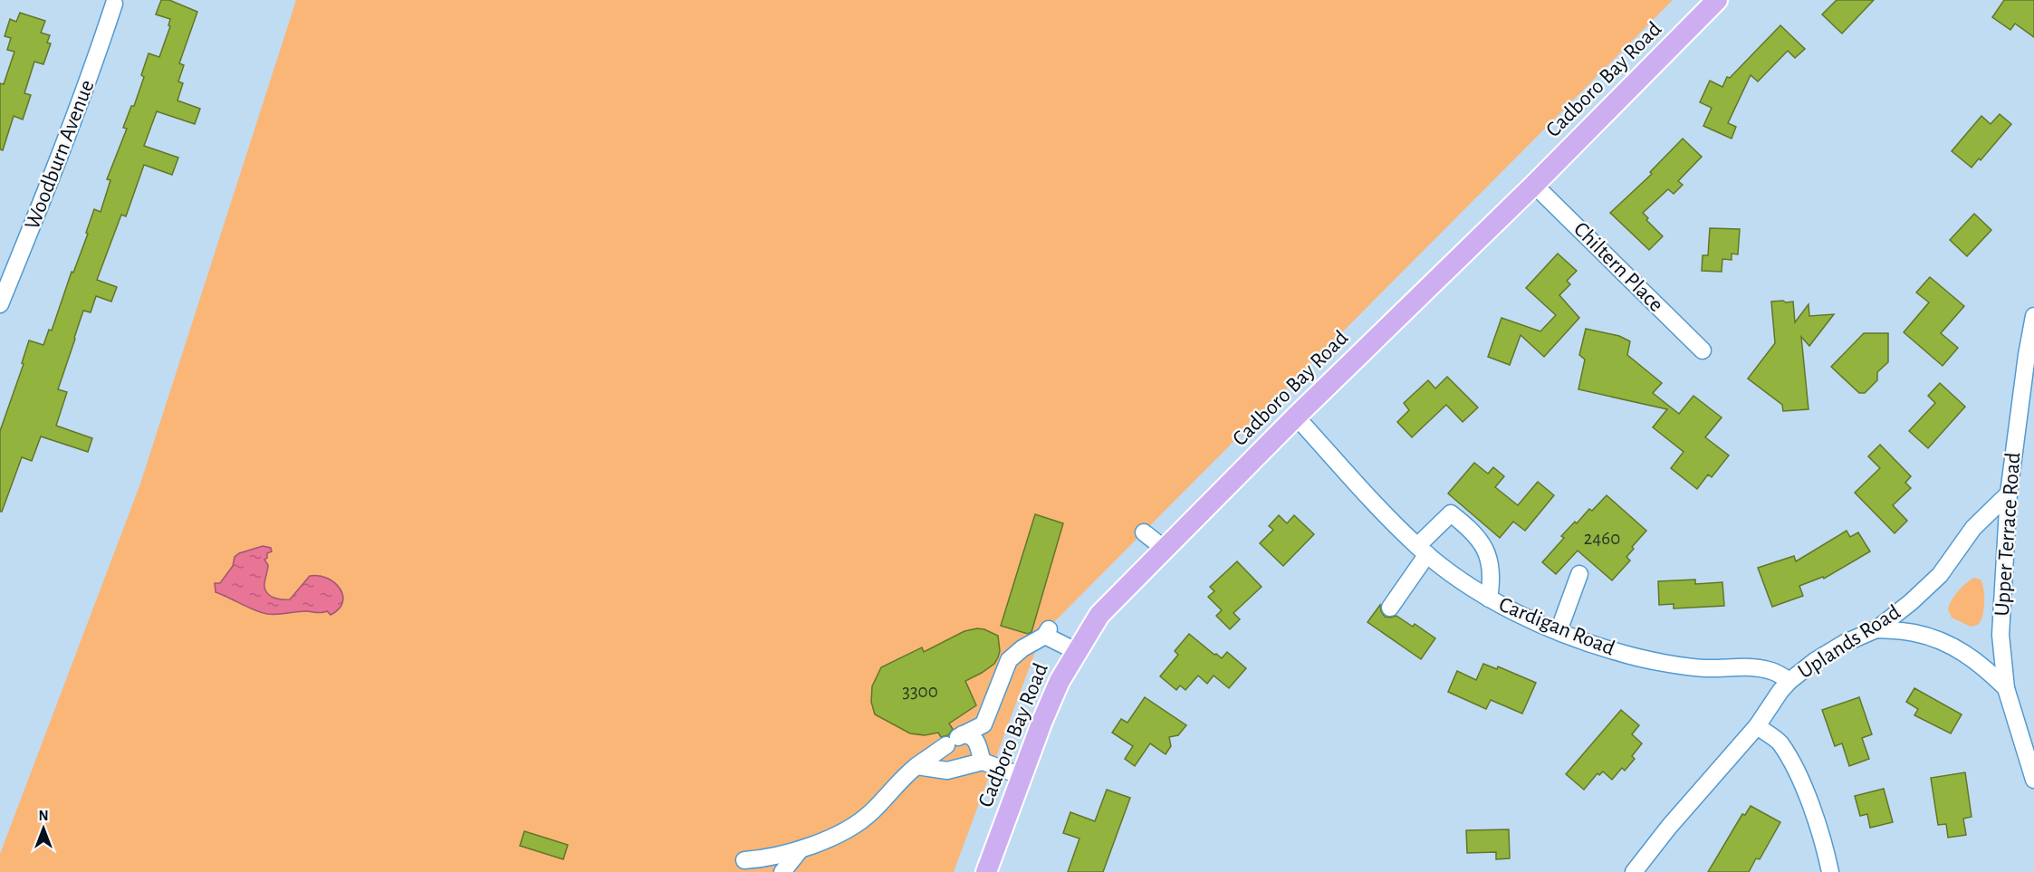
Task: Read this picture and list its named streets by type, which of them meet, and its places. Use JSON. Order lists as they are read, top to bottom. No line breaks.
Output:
{"streets":{"main road":["Cadboro Bay Road"],"street":["Woodburn Avenue","Chiltern Place","Upper Terrace Road","Cardigan Road","Uplands Road"]},"crossings":[["Cadboro Bay Road","Chiltern Place"],["Cadboro Bay Road","Cardigan Road"],["Upper Terrace Road","Uplands Road"],["Cardigan Road","Uplands Road"]],"house_numbers":["2460","3300"],"north":"top"}
